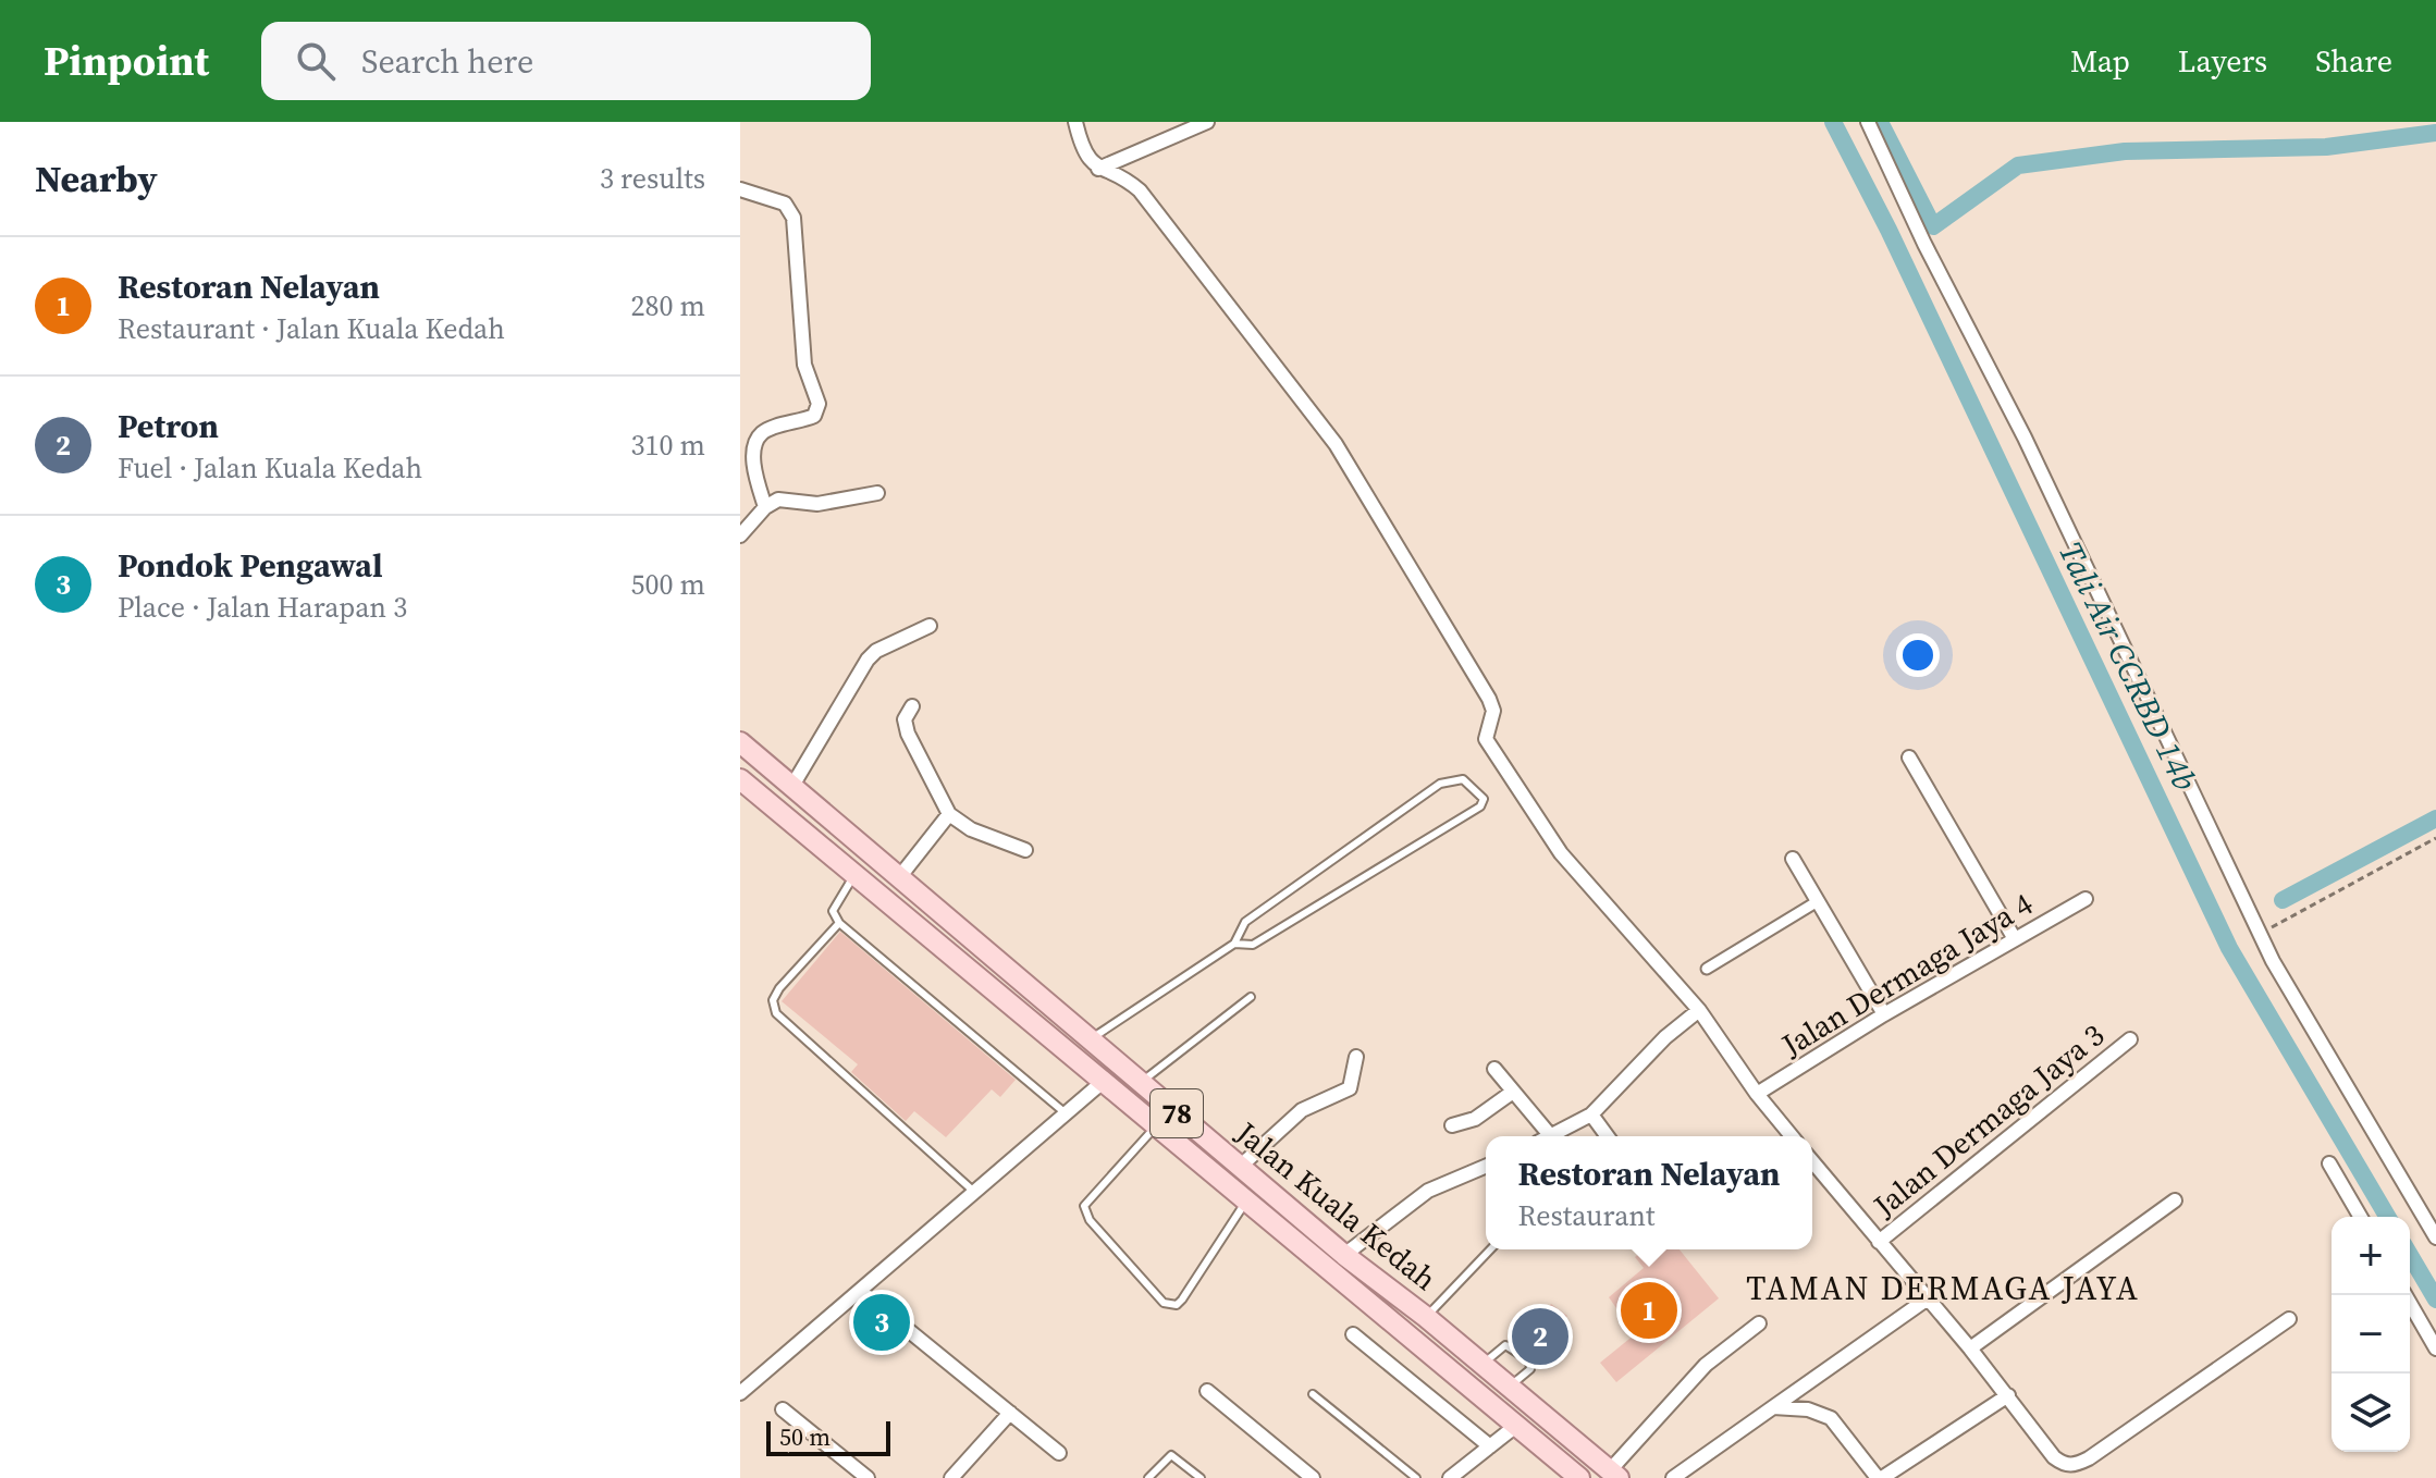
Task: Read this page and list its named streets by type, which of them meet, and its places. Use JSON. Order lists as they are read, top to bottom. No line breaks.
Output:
{"streets":{"main road":["78","Jalan Kuala Kedah"],"street":["Jalan Dermaga Jaya 4","Jalan Dermaga Jaya 3"]},"districts":["TAMAN DERMAGA JAYA"],"water":["Tali Air CCRBD 14b"],"scale_bar":"50 m","page":{"header":"Pinpoint","search":"Search here","nav":["Map","Layers","Share"],"heading":["Nearby","3 results"],"list":[{"mark":"1","name":"Restoran Nelayan","note":"Restaurant · Jalan Kuala Kedah","value":"280 m"},{"mark":"2","name":"Petron","note":"Fuel · Jalan Kuala Kedah","value":"310 m"},{"mark":"3","name":"Pondok Pengawal","note":"Place · Jalan Harapan 3","value":"500 m"}],"popup":["Restoran Nelayan","Restaurant"],"map_buttons":["+","−"],"pins":["1","3","2"],"scale":"50 m"}}
